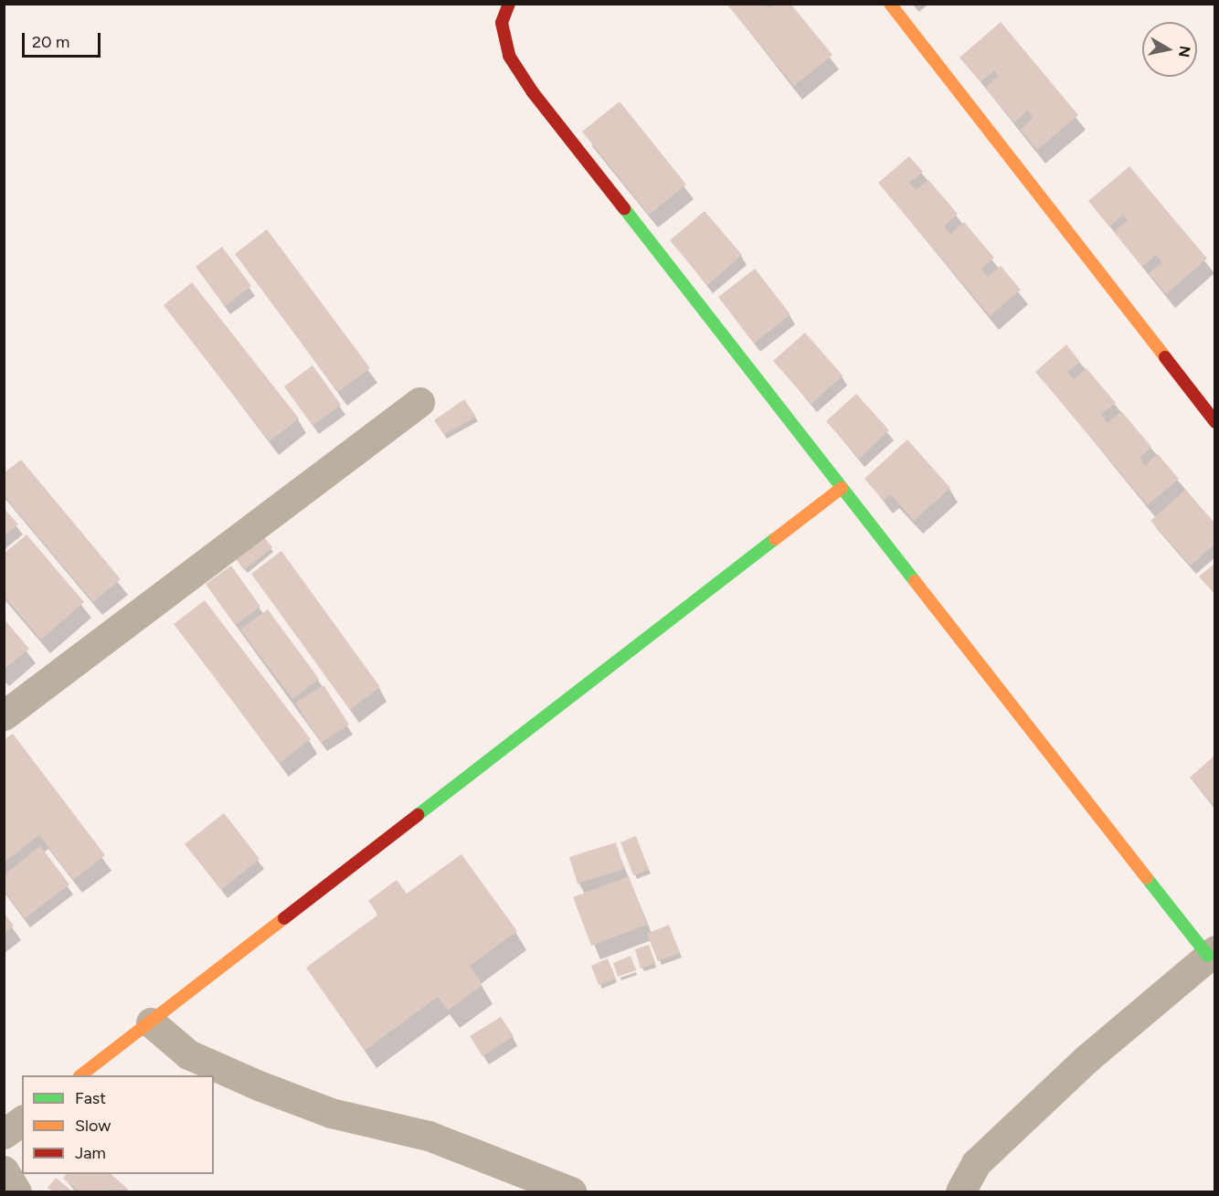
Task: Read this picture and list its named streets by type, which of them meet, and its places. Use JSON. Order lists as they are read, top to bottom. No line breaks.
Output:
{"legend":["Fast","Slow","Jam"],"scale_bar":"20 m","north":"right"}
